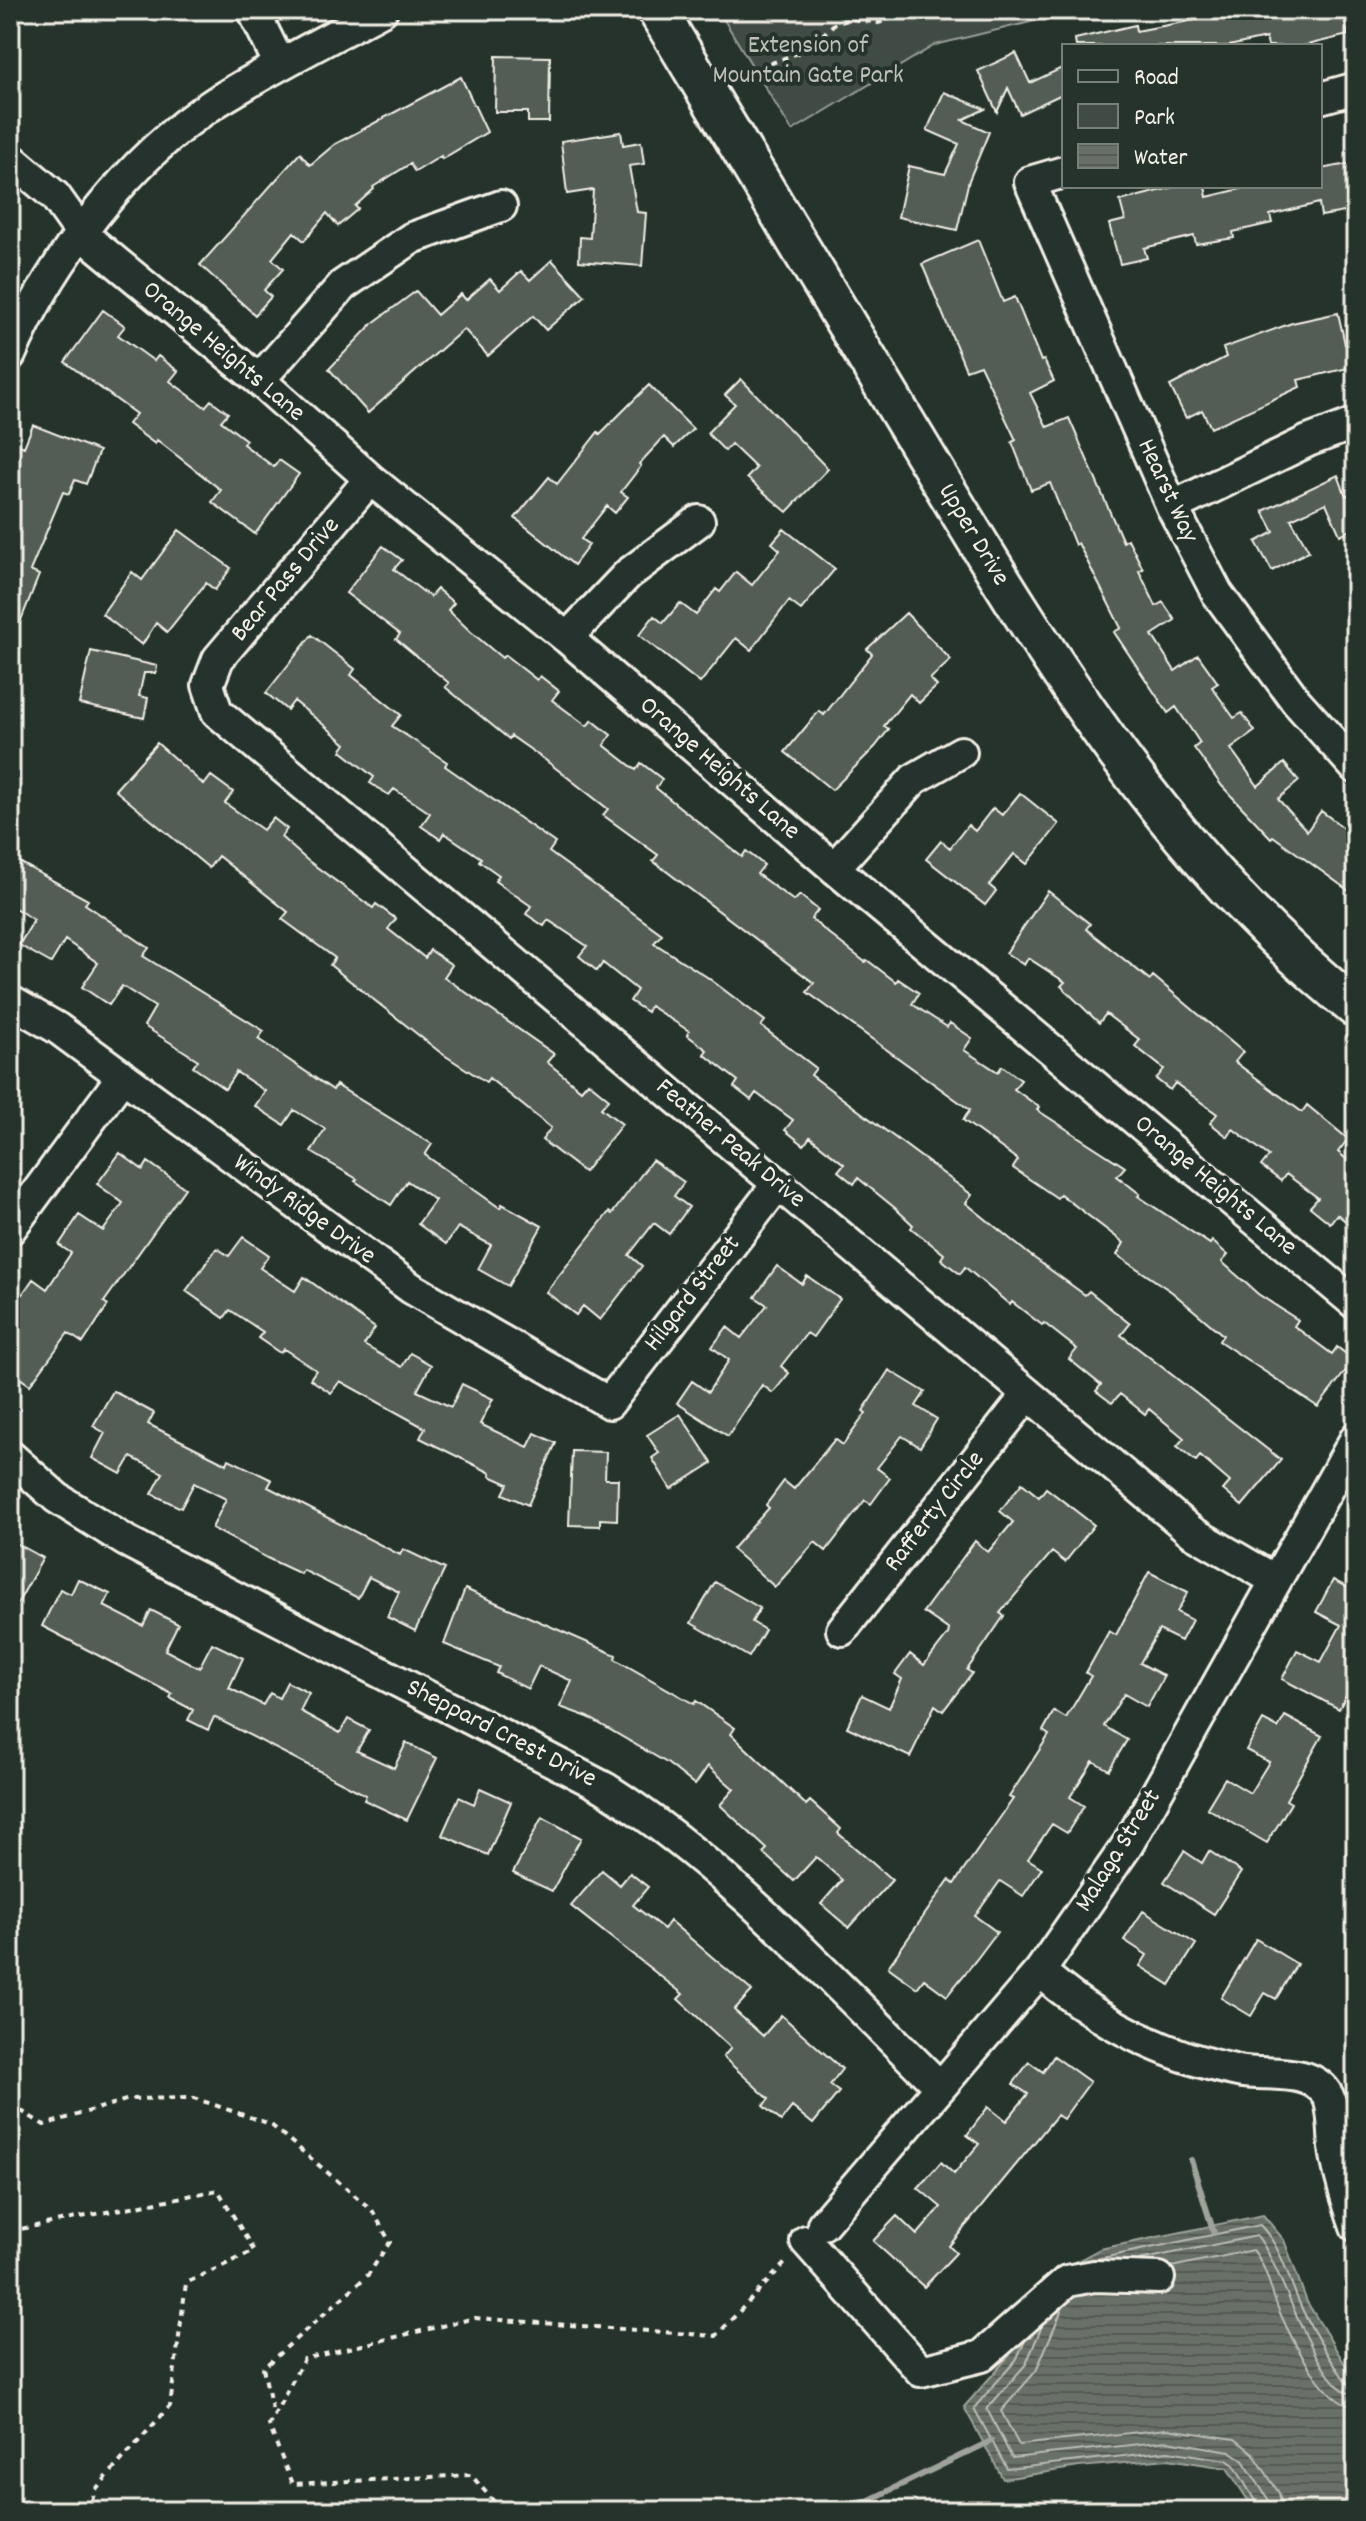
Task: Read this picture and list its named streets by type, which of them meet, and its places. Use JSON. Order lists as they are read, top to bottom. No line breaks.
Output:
{"streets":{"main road":["Upper Drive"],"street":["Orange Heights Lane","Hearst Way","Bear Pass Drive","Feather Peak Drive","Windy Ridge Drive","Hilgard Street","Rafferty Circle","Sheppard Crest Drive","Malaga Street"]},"crossings":[["Orange Heights Lane","Bear Pass Drive"],["Bear Pass Drive","Feather Peak Drive"],["Feather Peak Drive","Hilgard Street"],["Feather Peak Drive","Rafferty Circle"],["Feather Peak Drive","Malaga Street"],["Windy Ridge Drive","Hilgard Street"],["Sheppard Crest Drive","Malaga Street"]],"parks":["Extension of Mountain Gate Park"],"legend":["Road","Park","Water"]}
